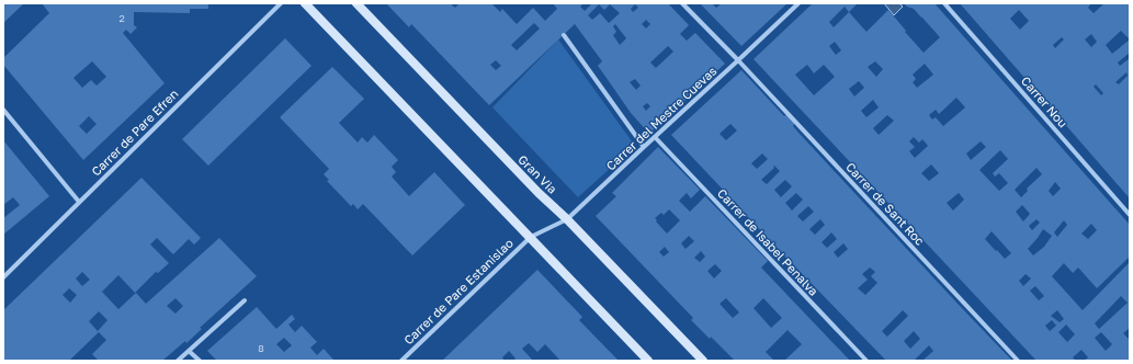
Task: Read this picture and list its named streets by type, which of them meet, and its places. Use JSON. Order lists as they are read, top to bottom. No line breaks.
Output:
{"streets":{"street":["Carrer Nou","Carrer del Mestre Cuevas","Carrer de Pare Efren","Gran Via","Carrer de Sant Roc","Carrer de Isabel Penalva","Carrer de Pare Estanislao"]},"crossings":[["Carrer del Mestre Cuevas","Gran Via"],["Carrer del Mestre Cuevas","Carrer de Sant Roc"],["Carrer del Mestre Cuevas","Carrer de Isabel Penalva"],["Carrer del Mestre Cuevas","Carrer de Pare Estanislao"]],"house_numbers":["2","8"]}
